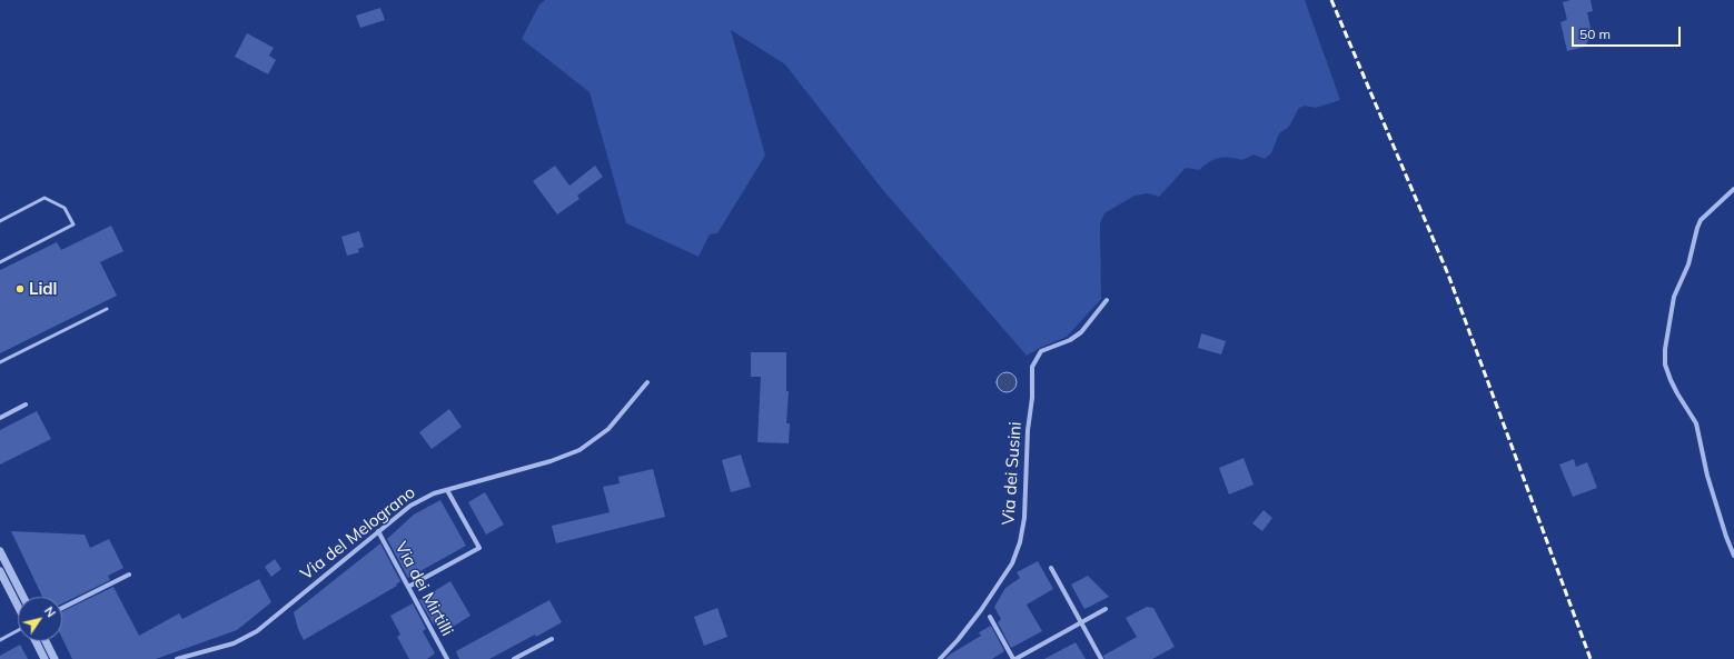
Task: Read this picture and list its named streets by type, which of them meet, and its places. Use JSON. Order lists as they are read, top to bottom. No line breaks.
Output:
{"streets":{"street":["Via dei Susini","Via del Melograno","Via dei Mirtilli"]},"crossings":[["Via del Melograno","Via dei Mirtilli"]],"places":["Lidl"],"scale_bar":"50 m","north":"top right"}
